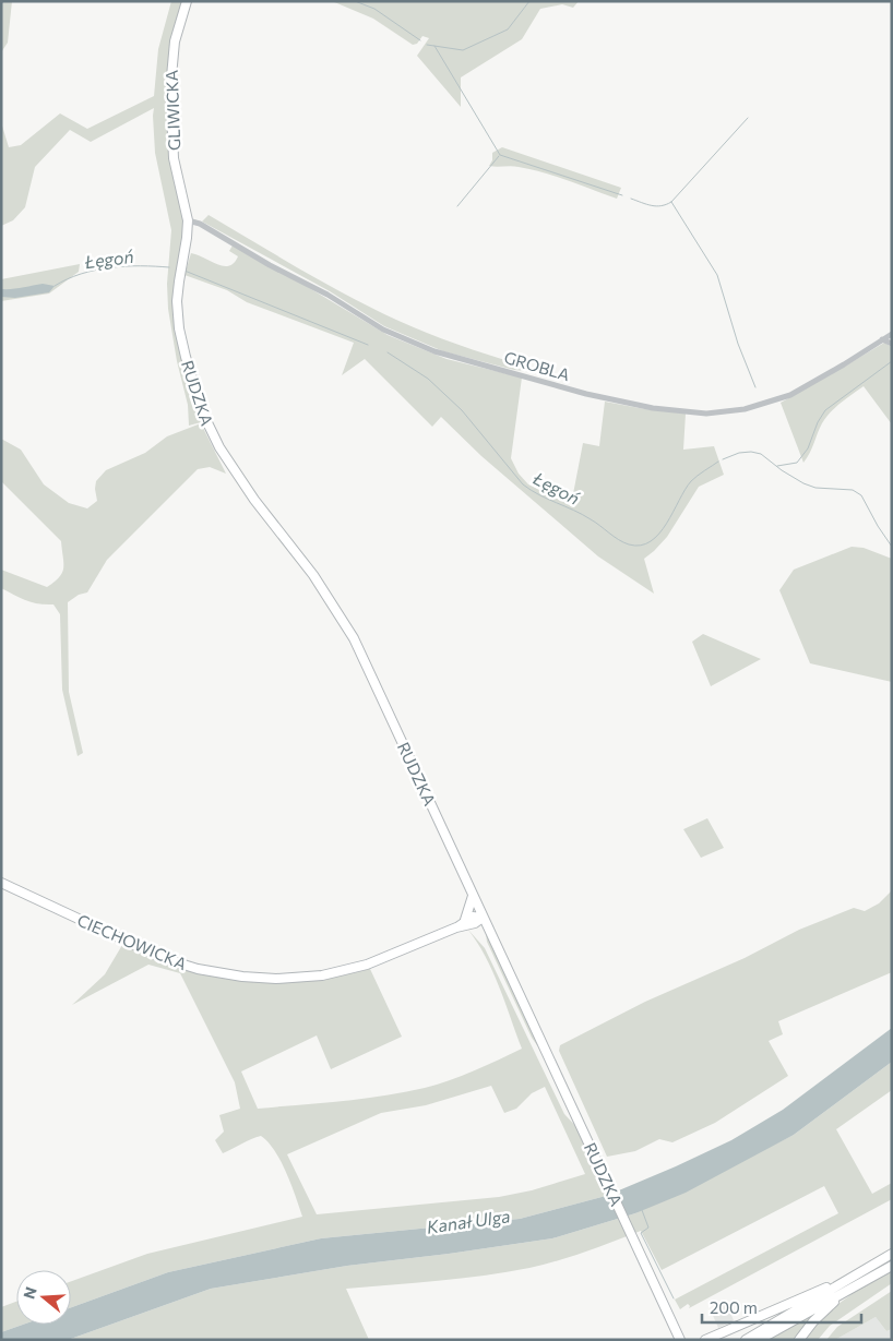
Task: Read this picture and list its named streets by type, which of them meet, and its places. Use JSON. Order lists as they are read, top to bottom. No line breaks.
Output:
{"streets":{"main road":["GLIWICKA","RUDZKA","CIECHOWICKA"],"street":["GROBLA"]},"crossings":[["GLIWICKA","GROBLA"],["GLIWICKA","RUDZKA"],["GROBLA","RUDZKA"]],"water":["Łęgoń","Kanał Ulga"],"scale_bar":"200 m","north":"left"}
